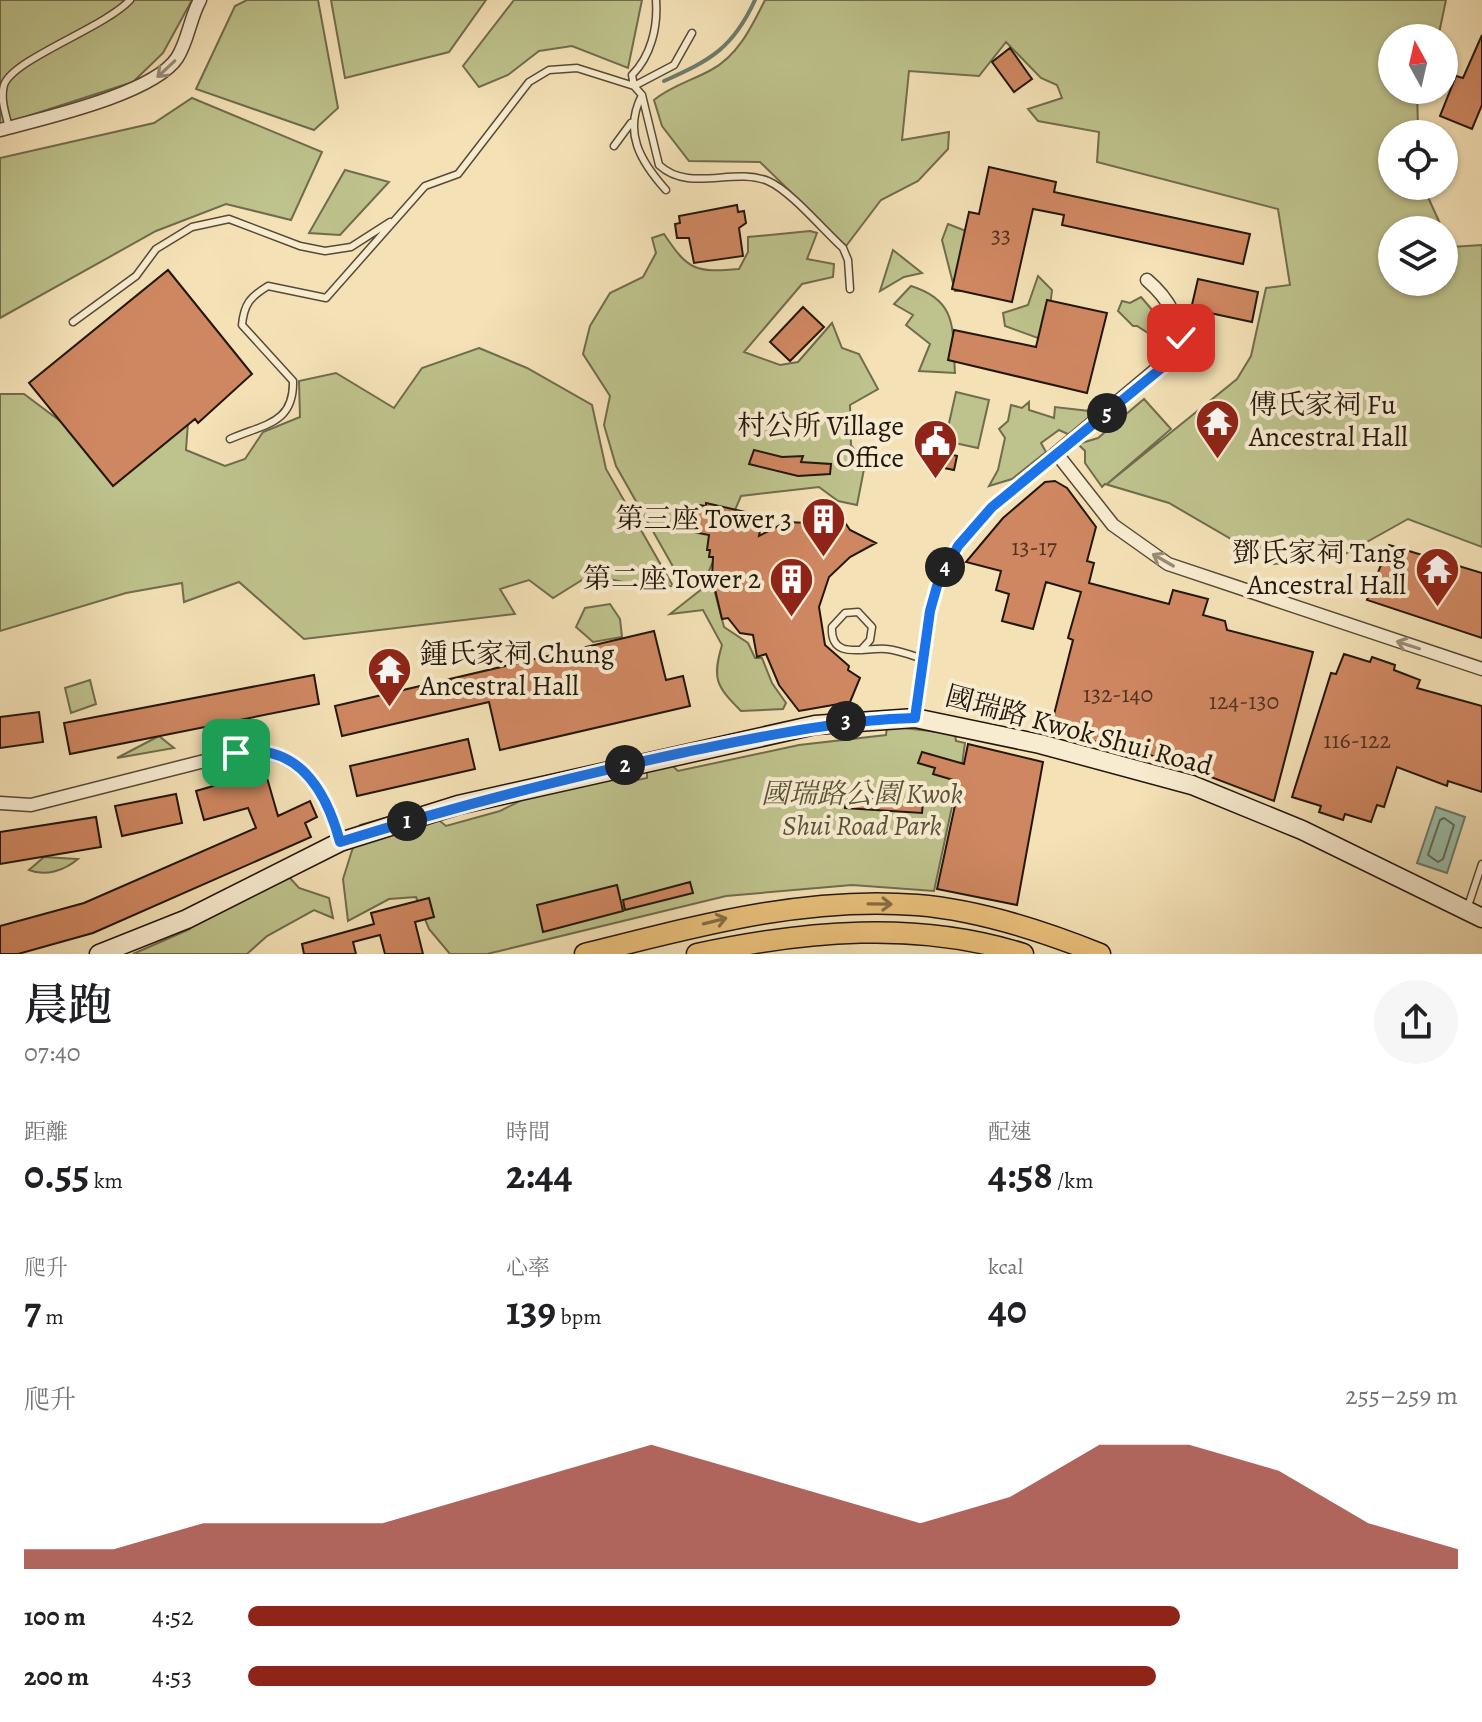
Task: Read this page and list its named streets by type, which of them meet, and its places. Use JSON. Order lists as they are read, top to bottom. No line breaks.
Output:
{"streets":{"street":["國瑞路 Kwok Shui Road"]},"parks":["國瑞路公園 Kwok Shui Road Park"],"places":{"temple":["傅氏家祠 Fu Ancestral Hall","鄧氏家祠 Tang Ancestral Hall","鍾氏家祠 Chung Ancestral Hall"],"public building":["村公所 Village Office"],"building":["第三座 Tower 3","第二座 Tower 2"]},"house_numbers":["33","13-17","132-140","124-130","116-122"],"north":"top","page":{"pins":["5","4","3","2","1"],"heading":["晨跑","07:40"],"stats":[["距離","0.55 km"],["時間","2:44"],["配速","4:58 /km"],["爬升","7 m"],["心率","139 bpm"],["kcal","40"]],"chart":["爬升","255–259 m"],"list":[{"name":"100 m","note":"4:52"},{"name":"200 m","note":"4:53"}]}}
